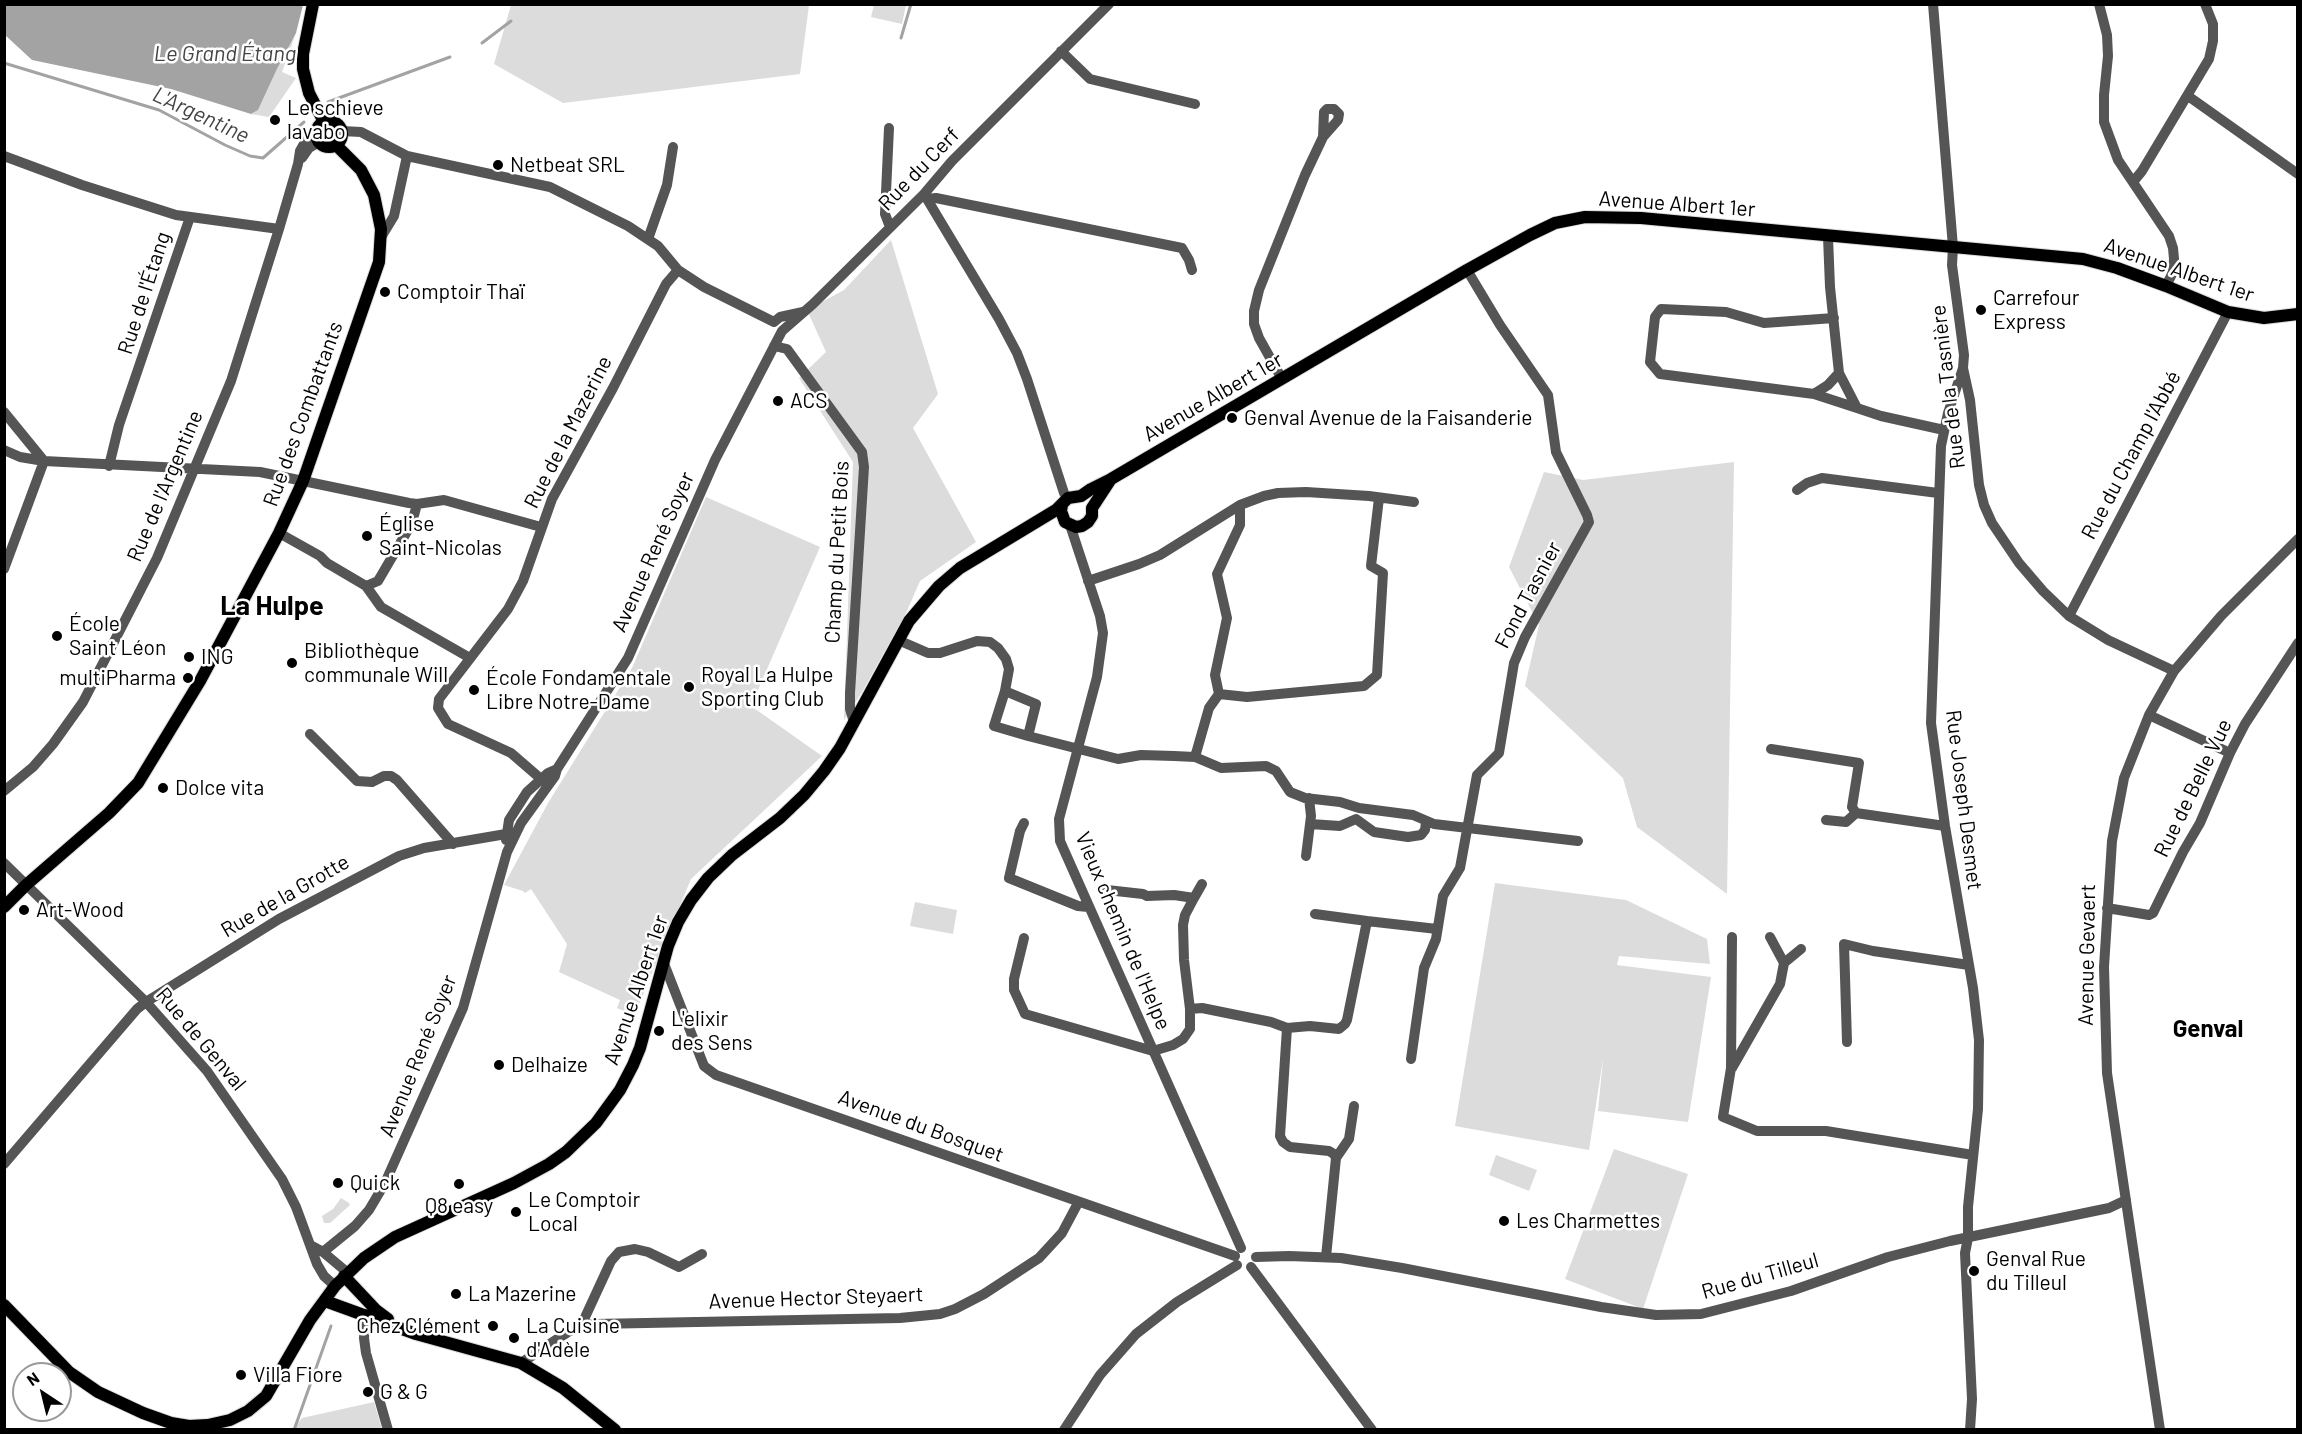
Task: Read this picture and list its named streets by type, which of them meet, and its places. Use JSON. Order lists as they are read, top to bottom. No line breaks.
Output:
{"streets":{"main road":["Avenue Albert 1er","Rue des Combattants"],"street":["Rue du Cerf","Rue de l'Étang","Rue de la Tasnière","Rue de la Mazerine","Rue du Champ l'Abbé","Rue de l'Argentine","Avenue René Soyer","Champ du Petit Bois","Fond Tasnier","Rue de Belle Vue","Rue Joseph Desmet","Rue de la Grotte","Vieux chemin de l'Helpe","Avenue Gevaert","Rue de Genval","Avenue du Bosquet","Rue du Tilleul","Avenue Hector Steyaert"]},"crossings":[["Rue du Cerf","Avenue René Soyer"],["Rue du Cerf","Vieux chemin de l'Helpe"],["Avenue Albert 1er","Rue de la Tasnière"],["Avenue Albert 1er","Rue du Champ l'Abbé"],["Avenue Albert 1er","Champ du Petit Bois"],["Avenue Albert 1er","Fond Tasnier"],["Avenue Albert 1er","Vieux chemin de l'Helpe"],["Avenue Albert 1er","Rue de Genval"],["Avenue Albert 1er","Avenue du Bosquet"],["Rue de l'Étang","Rue de l'Argentine"],["Rue de la Tasnière","Rue du Champ l'Abbé"],["Rue de la Tasnière","Rue Joseph Desmet"],["Rue de la Tasnière","Avenue Gevaert"],["Rue des Combattants","Rue de l'Argentine"],["Rue des Combattants","Rue de Genval"],["Rue de la Mazerine","Avenue René Soyer"],["Avenue René Soyer","Champ du Petit Bois"],["Avenue René Soyer","Rue de la Grotte"],["Rue de Belle Vue","Avenue Gevaert"],["Rue Joseph Desmet","Rue du Tilleul"],["Rue de la Grotte","Rue de Genval"],["Vieux chemin de l'Helpe","Avenue du Bosquet"],["Avenue Gevaert","Rue du Tilleul"],["Avenue du Bosquet","Avenue Hector Steyaert"]],"districts":["La Hulpe","Genval"],"water":["Le Grand Étang","L'Argentine"],"places":["Le schieve lavabo","Netbeat SRL","Comptoir Thaï","Carrefour Express","ACS","Genval Avenue de la Faisanderie","Église Saint-Nicolas","École Saint Léon","ING","Bibliothèque communale Will","multiPharma","Royal La Hulpe Sporting Club","École Fondamentale Libre Notre-Dame","Dolce vita","Art-Wood","L'elixir des Sens","Delhaize","Quick","Q8 easy","Le Comptoir Local","Les Charmettes","Genval Rue du Tilleul","La Mazerine","Chez Clément","La Cuisine d'Adèle","Villa Fiore","G & G"],"north":"top left"}
